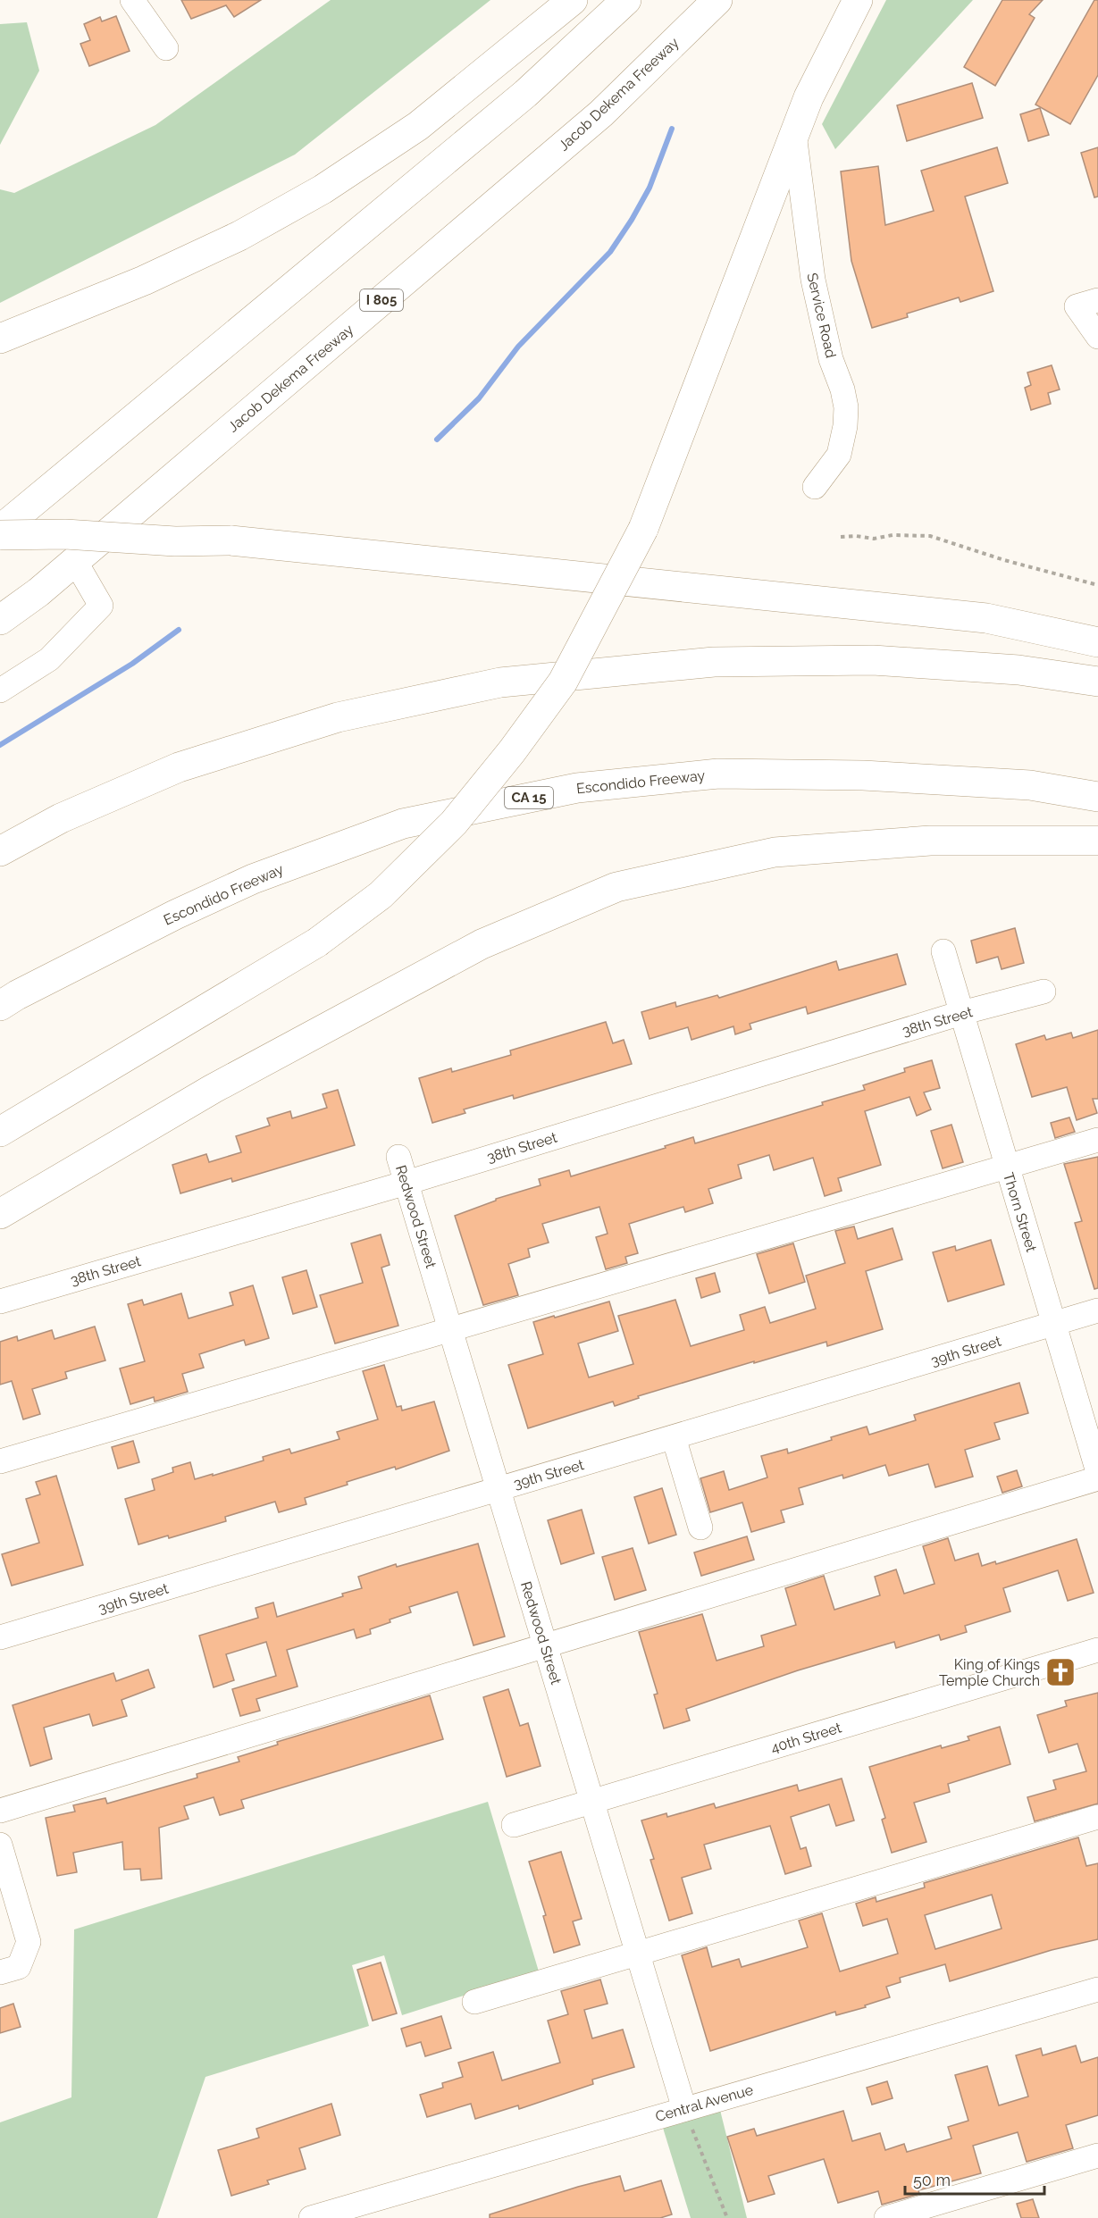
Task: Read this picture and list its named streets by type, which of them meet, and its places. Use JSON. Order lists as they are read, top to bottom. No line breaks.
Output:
{"streets":{"highway":["Jacob Dekema Freeway","I 805","Escondido Freeway","CA 15"],"street":["Service Road","38th Street","Thorn Street","Redwood Street","39th Street","40th Street","Central Avenue"]},"crossings":[["38th Street","Thorn Street"],["38th Street","Redwood Street"],["Thorn Street","39th Street"],["Redwood Street","39th Street"],["Redwood Street","40th Street"],["Redwood Street","Central Avenue"]],"places":{"church":["King of Kings Temple Church"]},"scale_bar":"50 m"}
